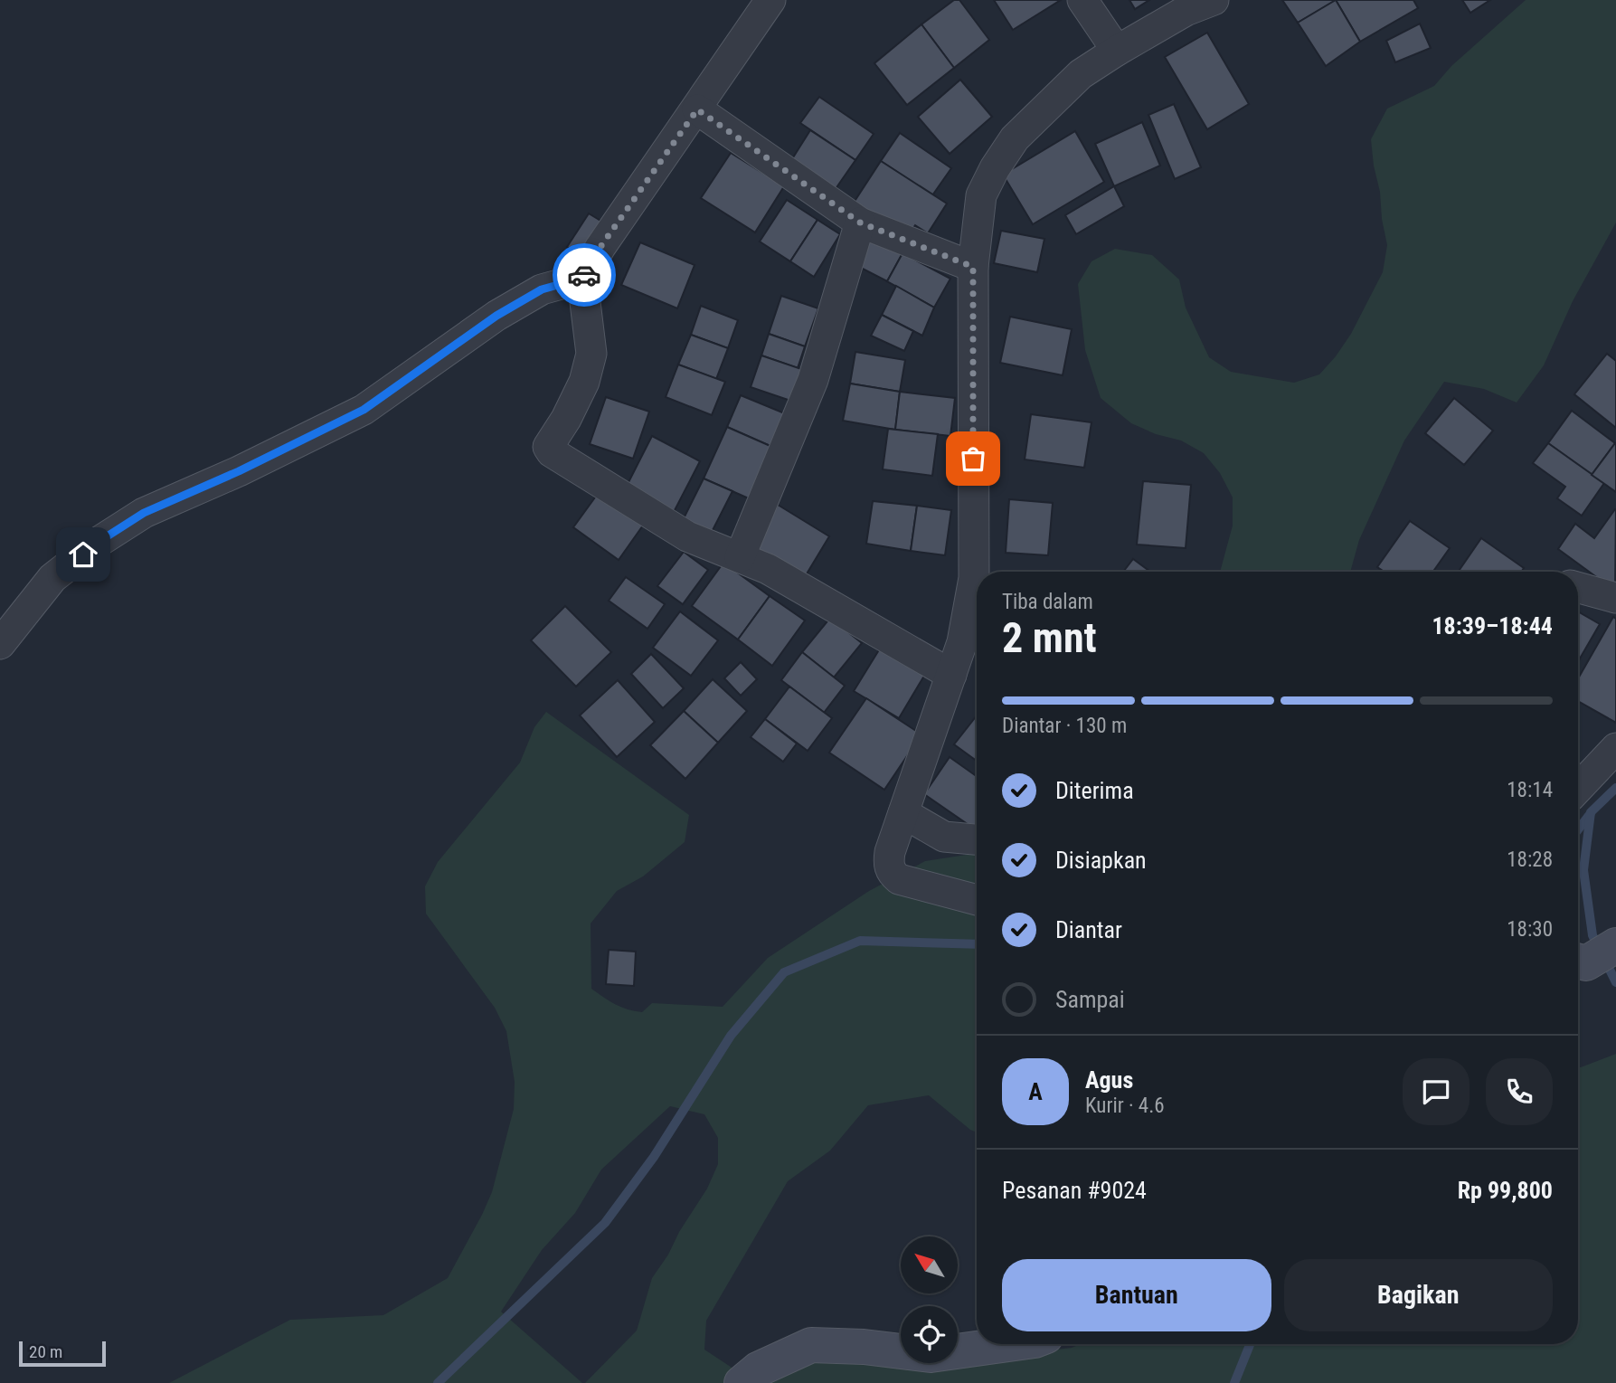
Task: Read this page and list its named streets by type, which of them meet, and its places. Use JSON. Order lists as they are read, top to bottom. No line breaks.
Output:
{"scale_bar":"20 m","north":"top left","page":{"heading":["2 mnt","Tiba dalam","18:39–18:44"],"panel":["Agus","Kurir · 4.6","Pesanan #9024","Rp 99,800"],"bar":"Diantar · 130 m","list":[["Diterima","18:14"],["Disiapkan","18:28"],["Diantar","18:30"],"Sampai"],"round":"A","buttons":["Bantuan","Bagikan"],"scale":"20 m"}}
